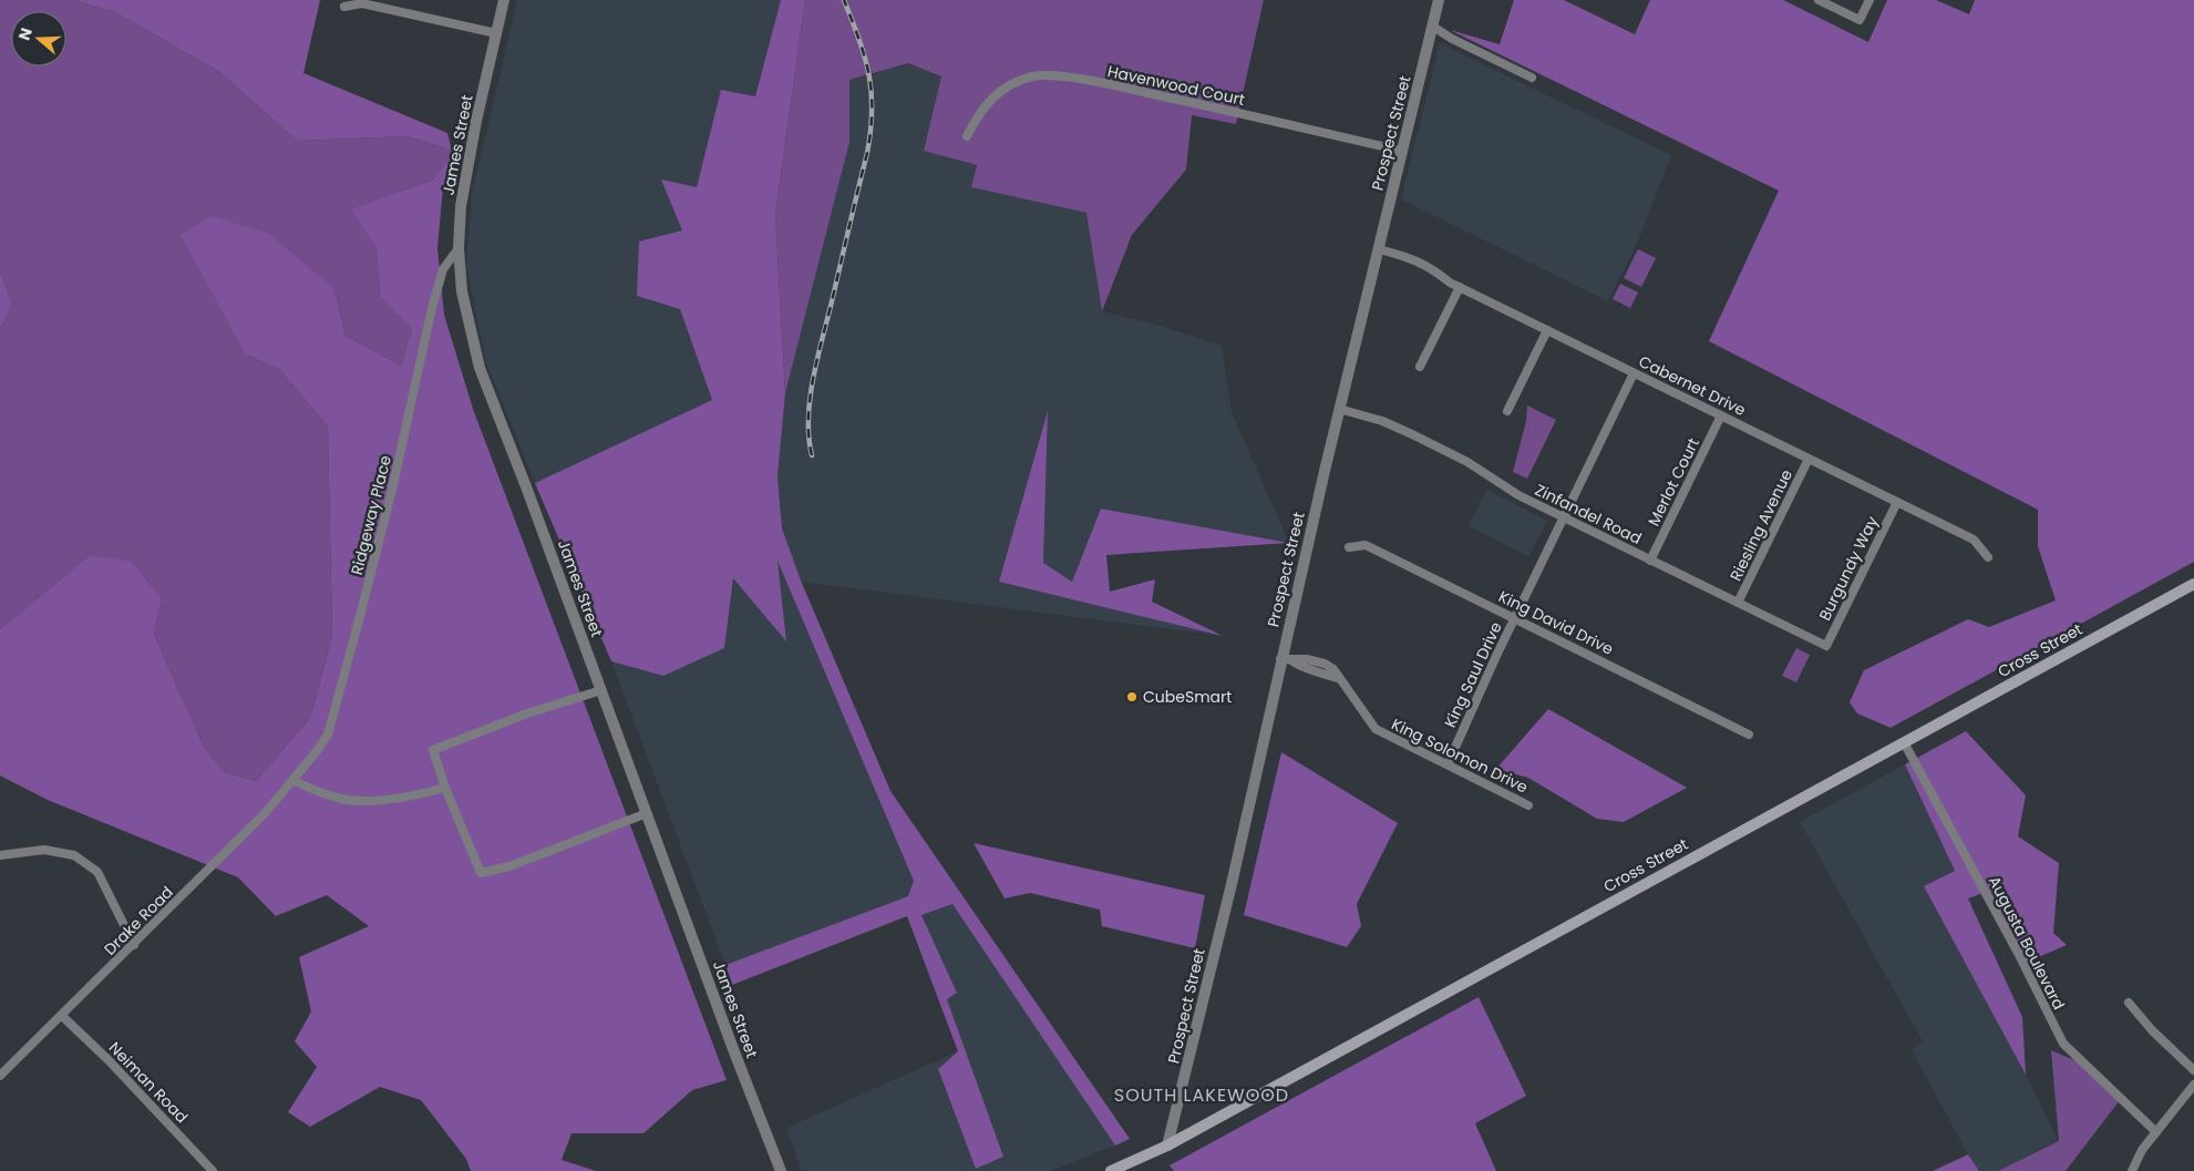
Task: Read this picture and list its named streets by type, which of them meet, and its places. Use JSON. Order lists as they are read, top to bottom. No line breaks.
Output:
{"streets":{"main road":["Cross Street"],"street":["Havenwood Court","Prospect Street","James Street","Cabernet Drive","Merlot Court","Zinfandel Road","Ridgeway Place","Riesling Avenue","Burgundy Way","King David Drive","King Saul Drive","King Solomon Drive","Drake Road","Augusta Boulevard","Neiman Road"]},"crossings":[["Havenwood Court","Prospect Street"],["Prospect Street","Cabernet Drive"],["Prospect Street","Zinfandel Road"],["Prospect Street","Cross Street"],["Prospect Street","King Solomon Drive"],["James Street","Ridgeway Place"],["Cabernet Drive","Merlot Court"],["Cabernet Drive","Riesling Avenue"],["Cabernet Drive","Burgundy Way"],["Cabernet Drive","King Saul Drive"],["Merlot Court","Zinfandel Road"],["Zinfandel Road","Riesling Avenue"],["Zinfandel Road","Burgundy Way"],["Zinfandel Road","King Saul Drive"],["Ridgeway Place","Drake Road"],["King David Drive","King Saul Drive"],["Cross Street","Augusta Boulevard"],["King Saul Drive","King Solomon Drive"],["Drake Road","Neiman Road"]],"districts":["SOUTH LAKEWOOD"],"places":["CubeSmart"],"north":"left"}
